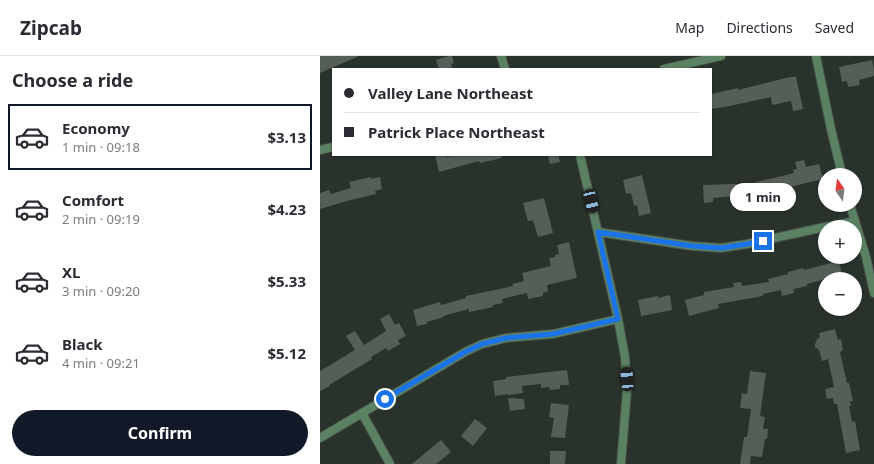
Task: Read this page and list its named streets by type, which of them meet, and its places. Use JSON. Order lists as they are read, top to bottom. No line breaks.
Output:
{"north":"top","page":{"header":"Zipcab","nav":["Map","Directions","Saved"],"heading":"Choose a ride","banner":["Valley Lane Northeast","Patrick Place Northeast"],"list":[{"name":"Economy","note":"1 min · 09:18","value":"$3.13"},{"name":"Comfort","note":"2 min · 09:19","value":"$4.23"},{"name":"XL","note":"3 min · 09:20","value":"$5.33"},{"name":"Black","note":"4 min · 09:21","value":"$5.12"}],"map_buttons":["+","−"],"bubble":"1 min","buttons":"Confirm"}}
